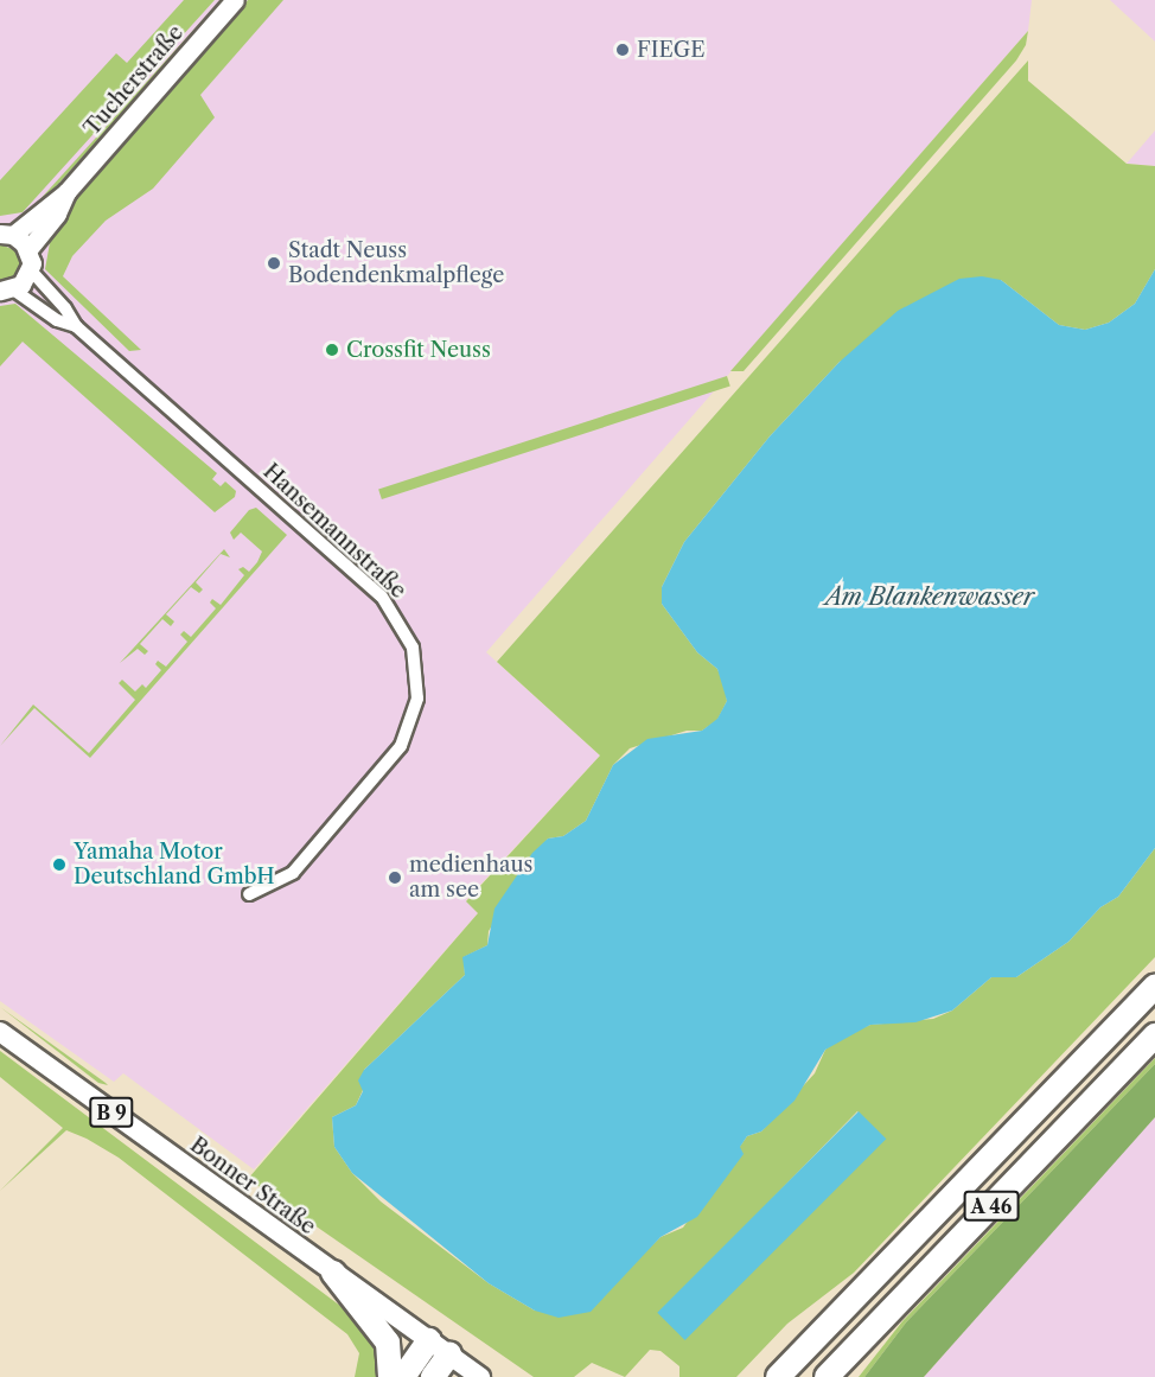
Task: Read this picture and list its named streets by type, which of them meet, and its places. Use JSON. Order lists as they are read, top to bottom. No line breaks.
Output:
{"streets":{"highway":["A 46"],"main road":["Tucherstraße","B 9","Bonner Straße"],"street":["Hansemannstraße"]},"water":["Am Blankenwasser"],"places":["FIEGE","Stadt Neuss Bodendenkmalpflege","Crossfit Neuss","Yamaha Motor Deutschland GmbH","medienhaus am see"]}
